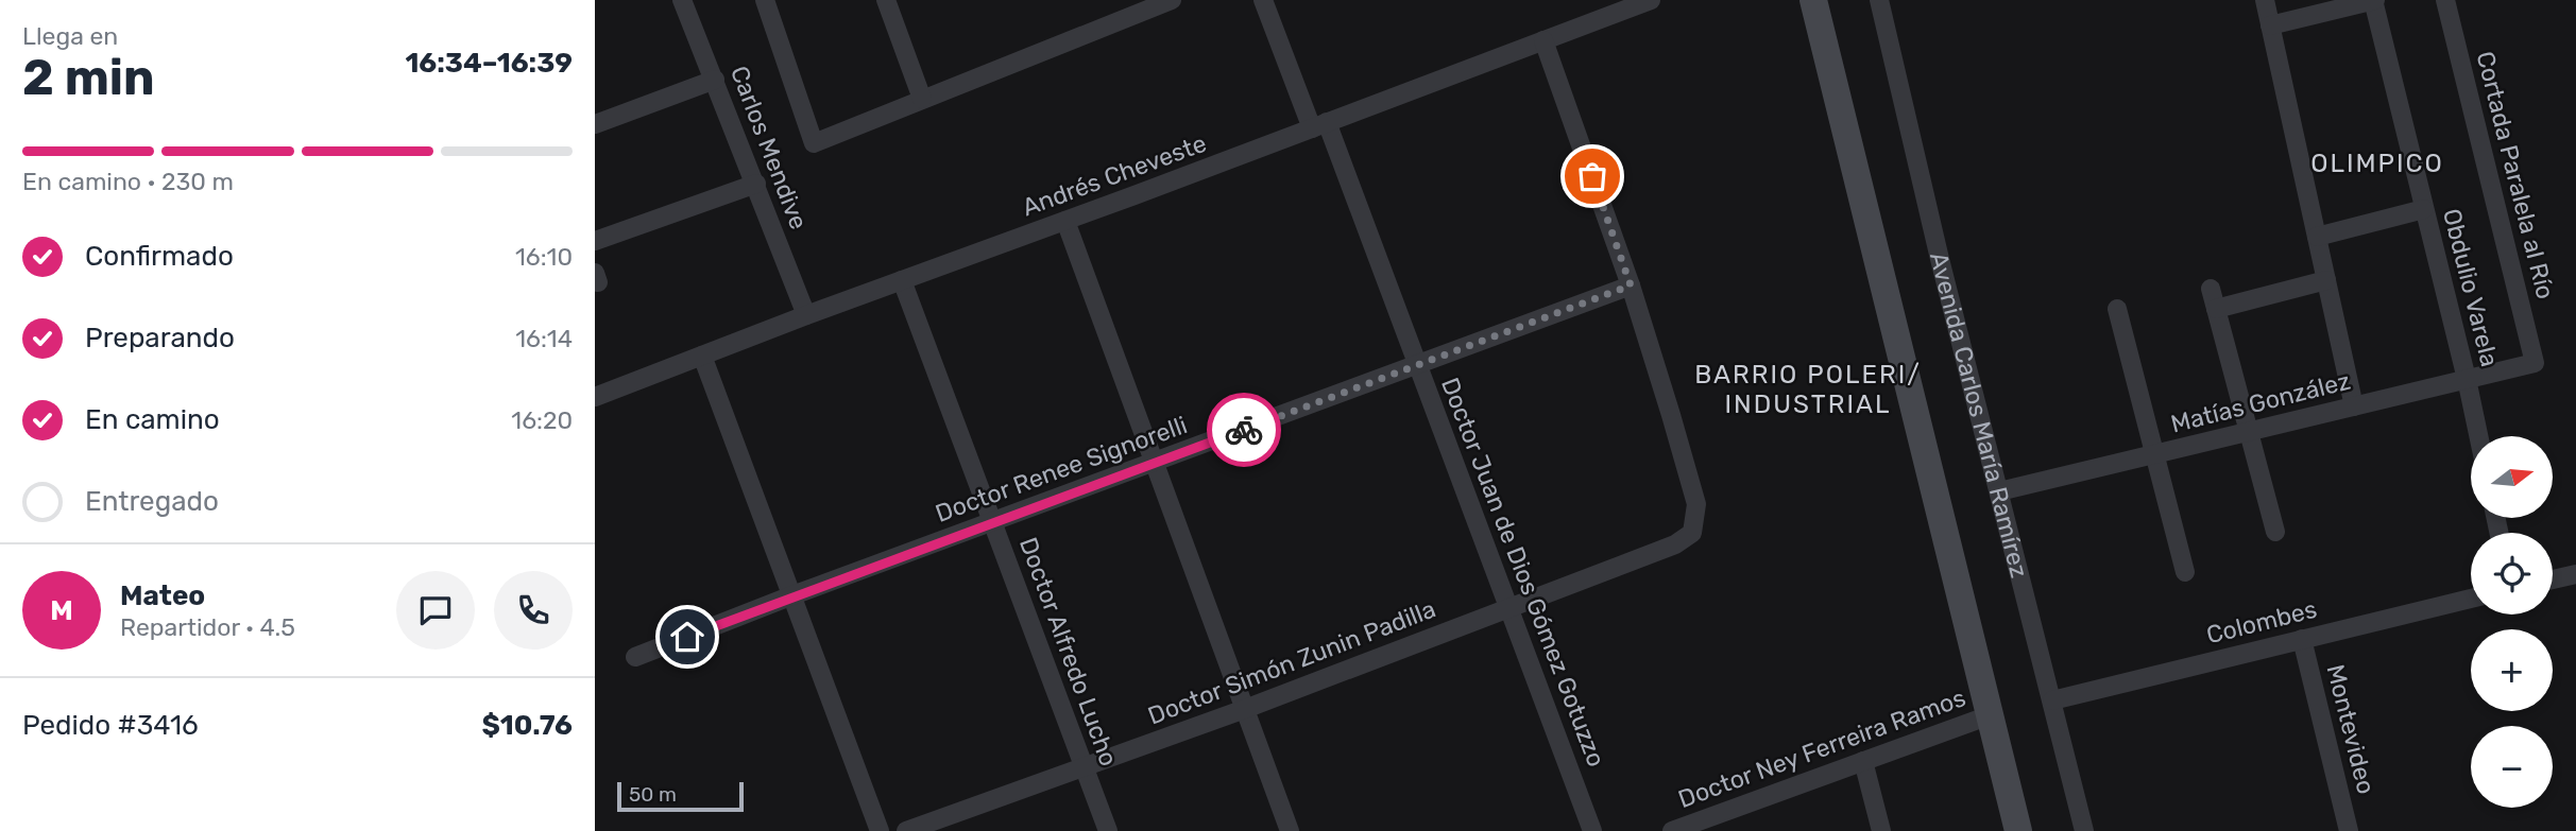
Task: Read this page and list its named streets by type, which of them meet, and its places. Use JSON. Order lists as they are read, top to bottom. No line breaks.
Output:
{"streets":{"street":["Carlos Mendive","Andrés Cheveste","Cortada Paralela al Río","Obdulio Varela","Matías González","Avenida Carlos María Ramírez","Doctor Renee Signorelli","Doctor Juan de Dios Gómez Gotuzzo","Colombes","Doctor Alfredo Lucho","Doctor Simón Zunin Padilla","Montevideo","Doctor Ney Ferreira Ramos"]},"crossings":[["Carlos Mendive","Andrés Cheveste"],["Andrés Cheveste","Doctor Juan de Dios Gómez Gotuzzo"],["Andrés Cheveste","Doctor Alfredo Lucho"],["Cortada Paralela al Río","Matías González"],["Obdulio Varela","Matías González"],["Matías González","Avenida Carlos María Ramírez"],["Avenida Carlos María Ramírez","Colombes"],["Doctor Renee Signorelli","Doctor Juan de Dios Gómez Gotuzzo"],["Doctor Renee Signorelli","Doctor Alfredo Lucho"],["Doctor Renee Signorelli","Doctor Simón Zunin Padilla"],["Doctor Juan de Dios Gómez Gotuzzo","Doctor Simón Zunin Padilla"],["Colombes","Montevideo"],["Doctor Alfredo Lucho","Doctor Simón Zunin Padilla"]],"districts":["OLIMPICO","BARRIO POLERI/ INDUSTRIAL"],"scale_bar":"50 m","north":"right","page":{"heading":["2 min","Llega en","16:34–16:39"],"panel":["Mateo","Repartidor · 4.5","Pedido #3416","$10.76"],"bar":"En camino · 230 m","list":[["Confirmado","16:10"],["Preparando","16:14"],["En camino","16:20"],"Entregado"],"map_buttons":["+","−"],"round":"M","scale":"50 m"}}
